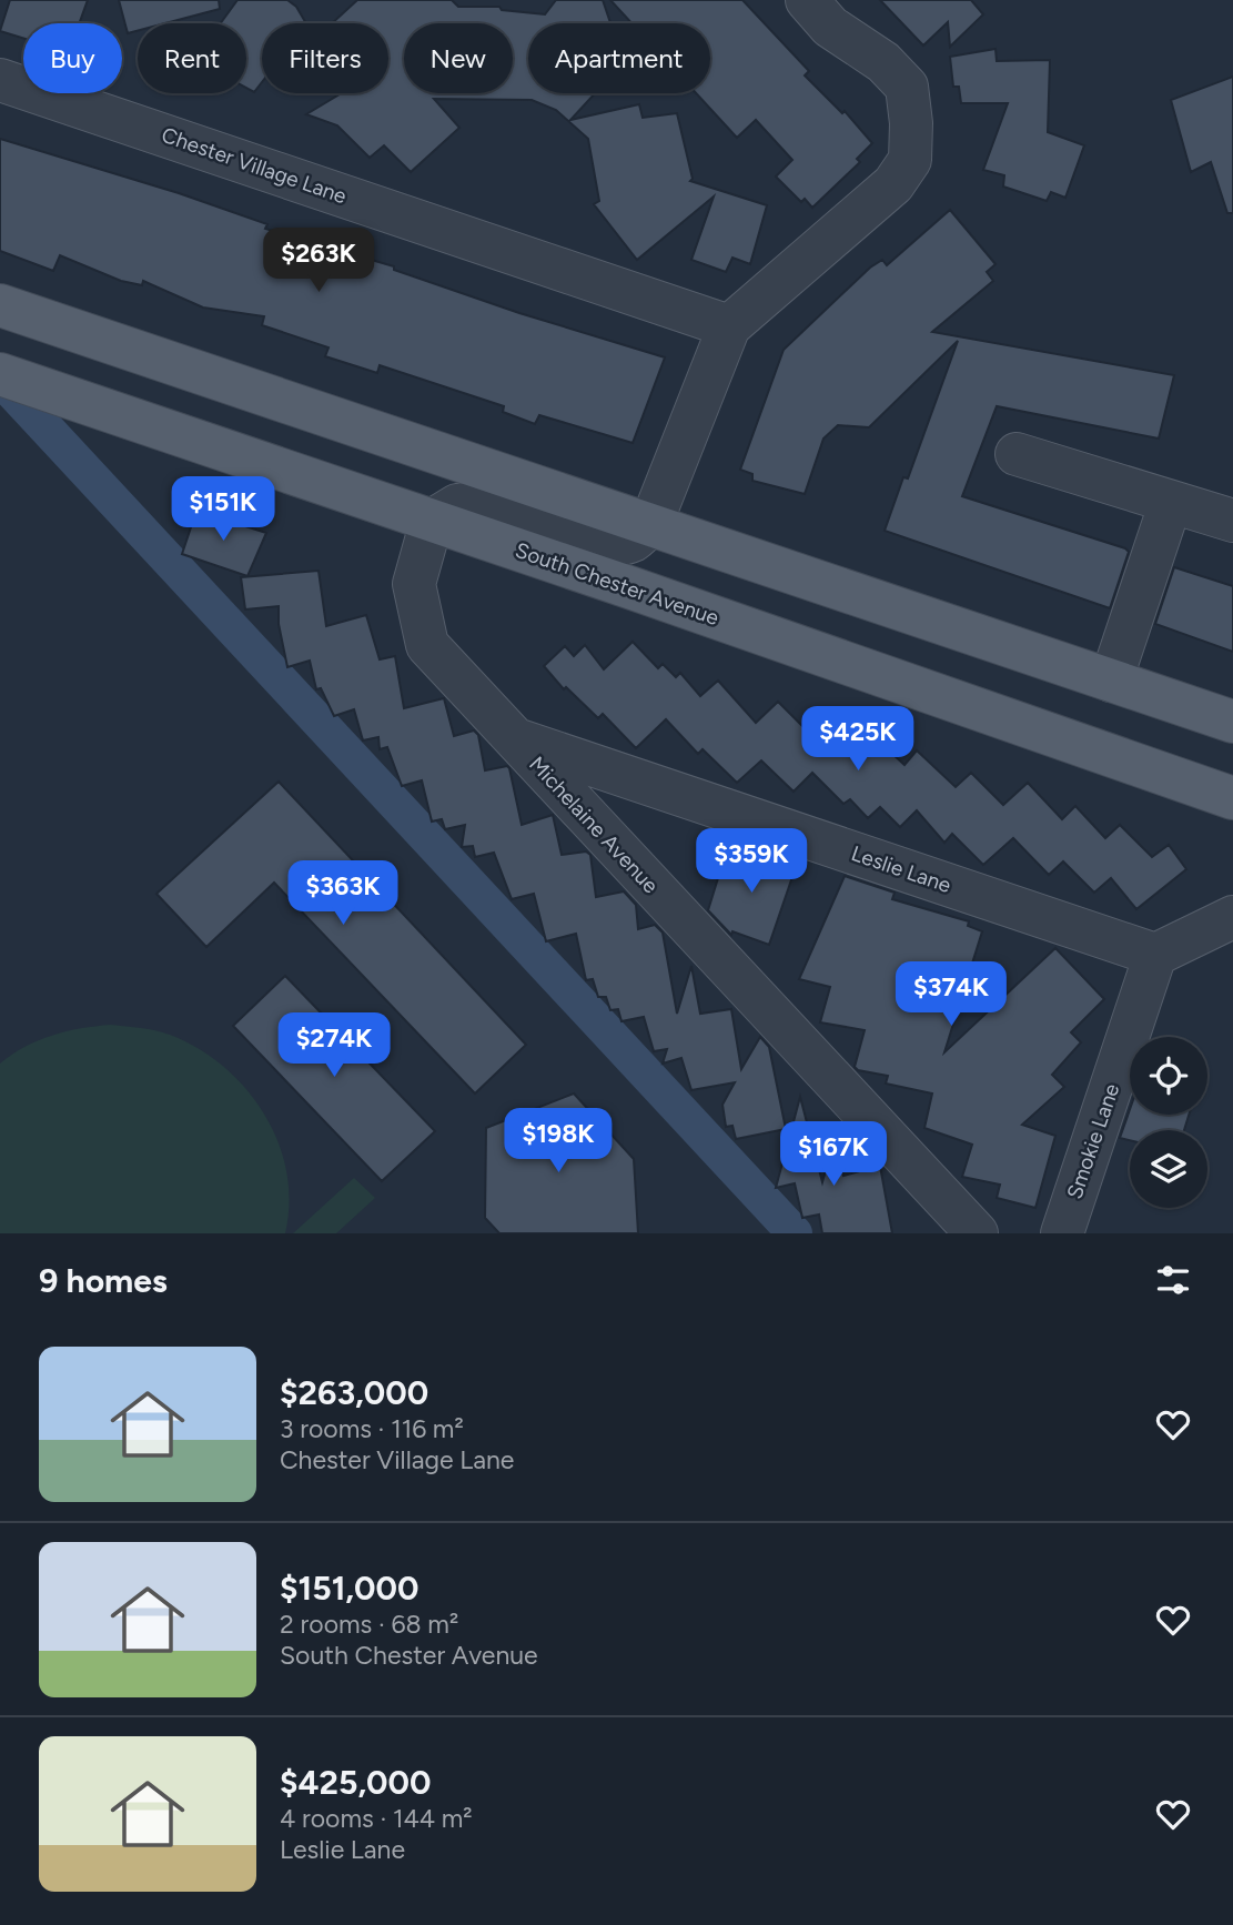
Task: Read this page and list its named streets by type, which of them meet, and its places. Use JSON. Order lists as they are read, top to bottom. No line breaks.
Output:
{"streets":{"main road":["South Chester Avenue"],"street":["Chester Village Lane","Michelaine Avenue","Leslie Lane","Smokie Lane"]},"crossings":[["South Chester Avenue","Michelaine Avenue"],["Michelaine Avenue","Leslie Lane"],["Leslie Lane","Smokie Lane"]],"page":{"chip":["Buy","Rent","Filters","New","Apartment"],"price":["$263K","$151K","$425K","$359K","$363K","$374K","$274K","$198K","$167K"],"heading":"9 homes","list":[{"name":"$263,000","note":"3 rooms · 116 m² · Chester Village Lane"},{"name":"$151,000","note":"2 rooms · 68 m² · South Chester Avenue"},{"name":"$425,000","note":"4 rooms · 144 m² · Leslie Lane"}]}}
